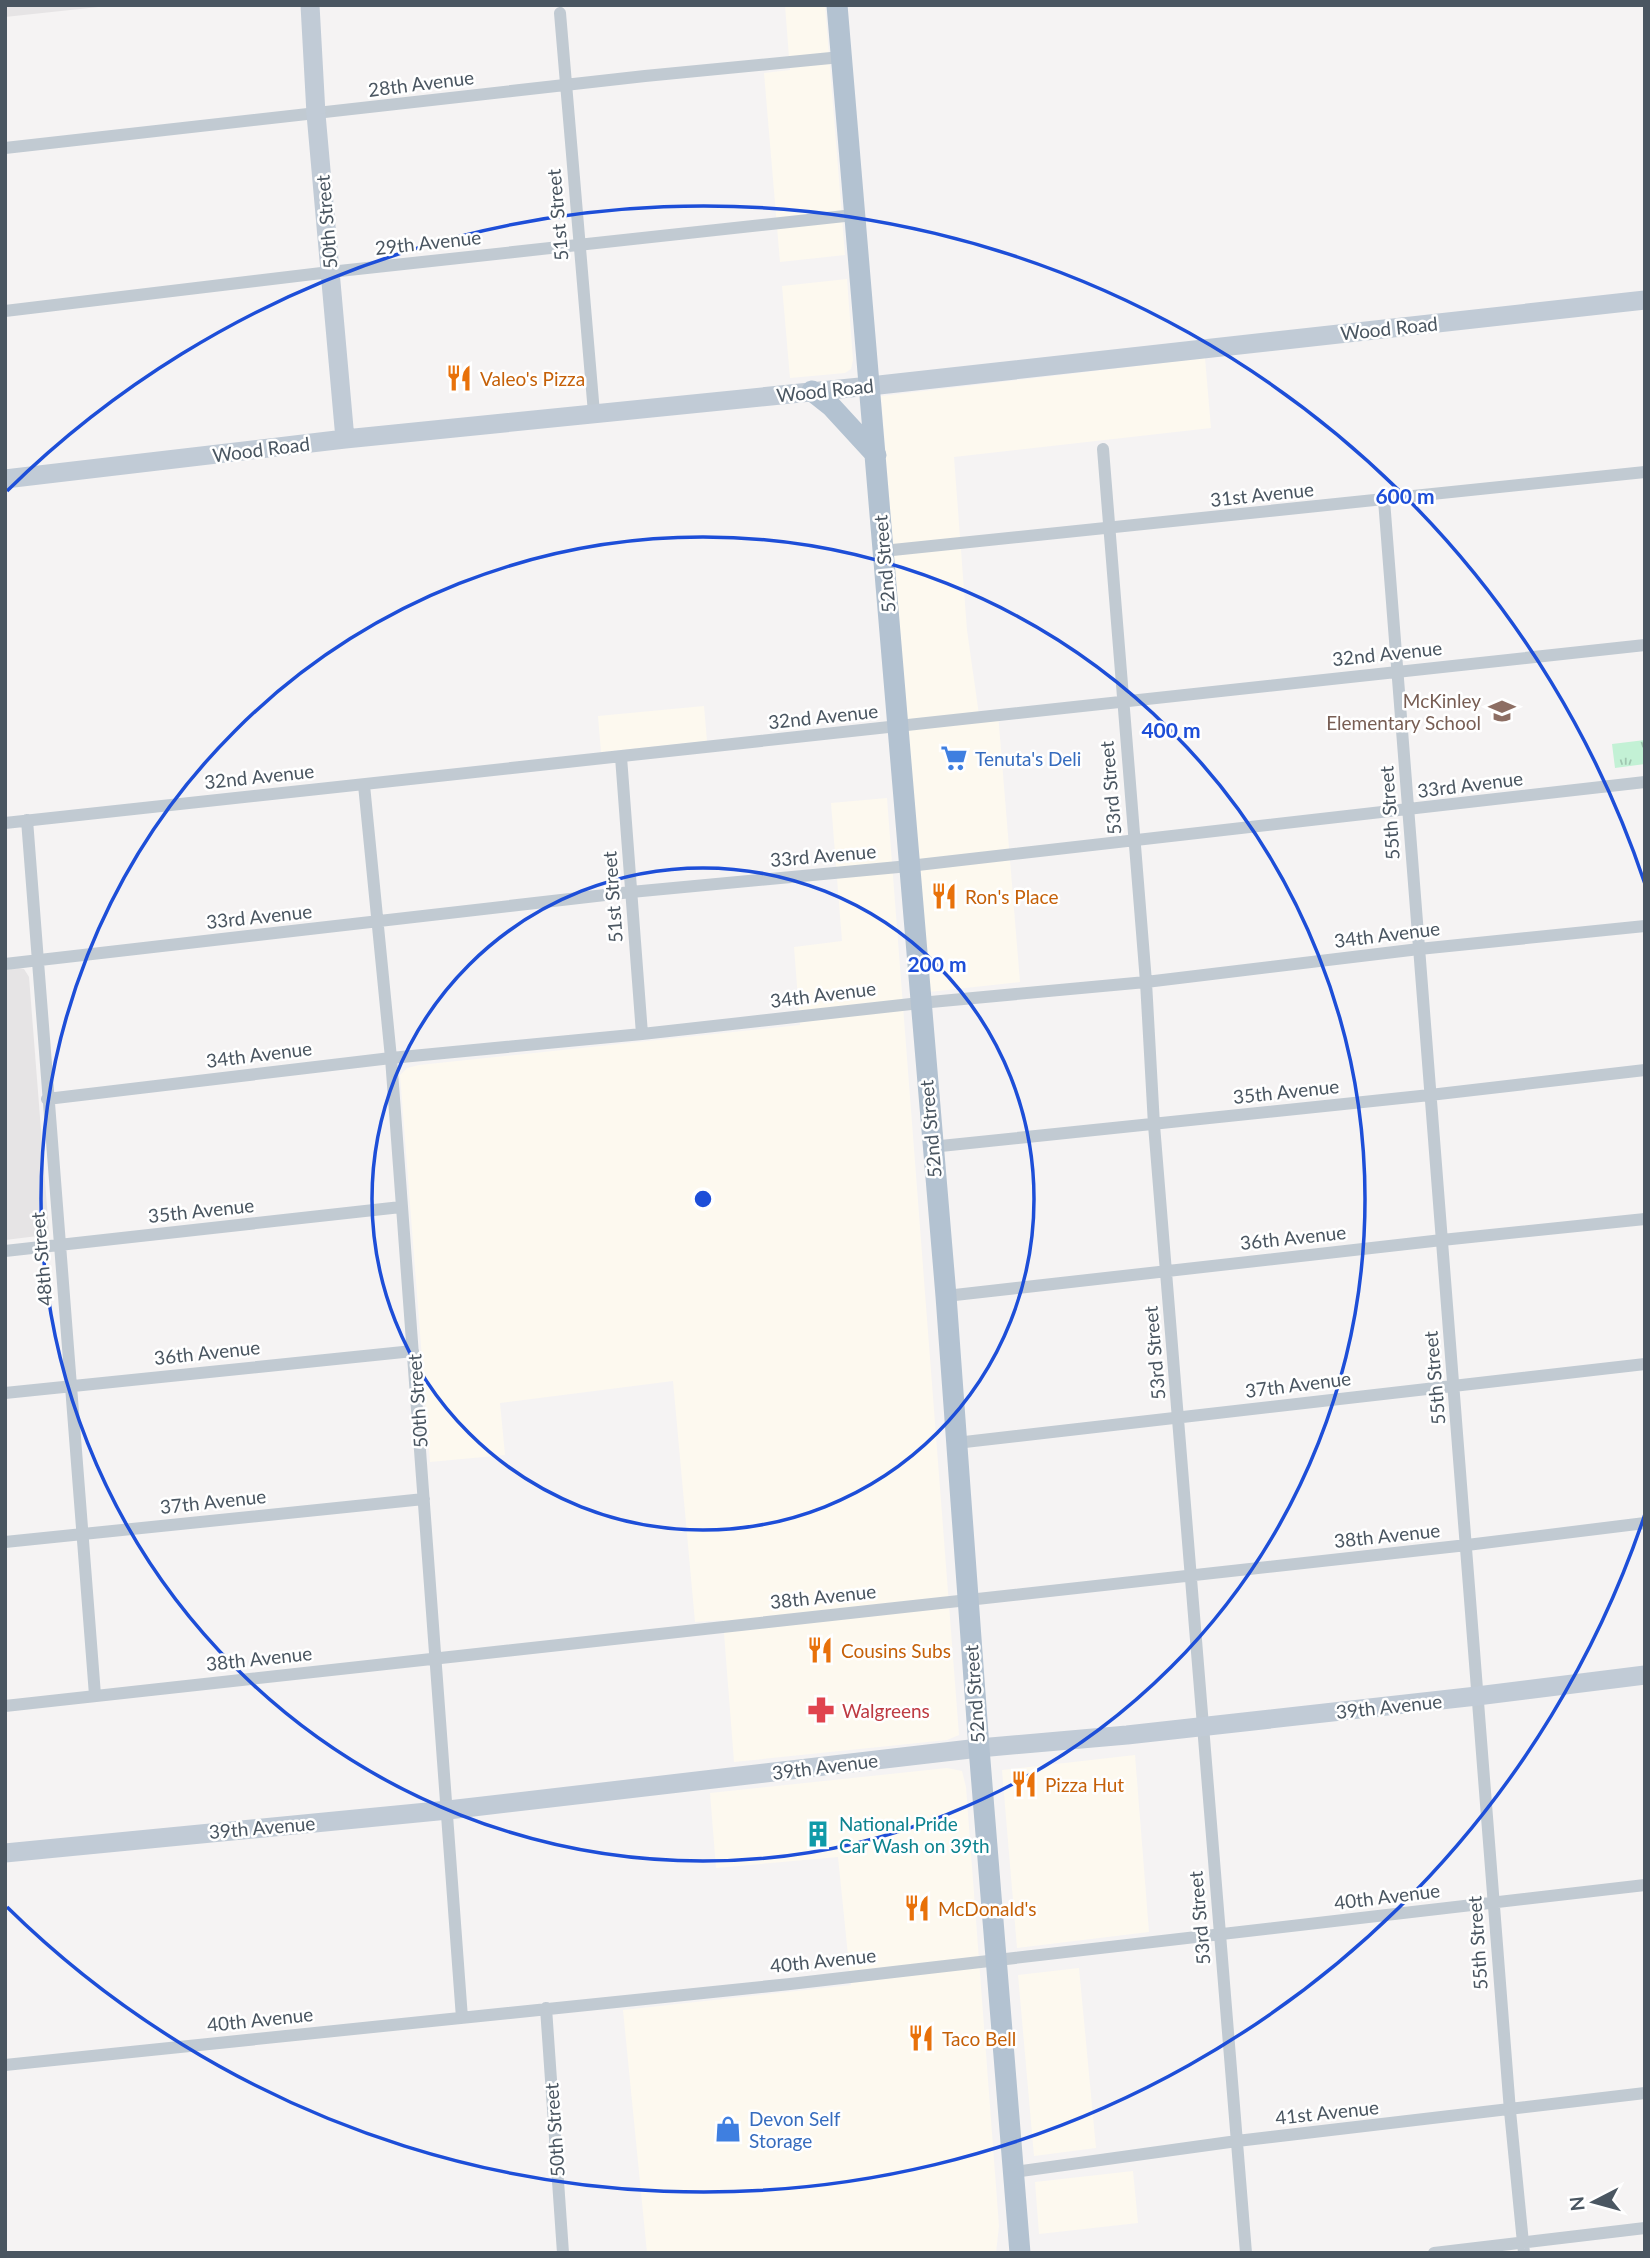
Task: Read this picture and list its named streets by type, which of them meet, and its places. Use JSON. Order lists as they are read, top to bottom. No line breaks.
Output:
{"streets":{"main road":["52nd Street"],"street":["28th Avenue","51st Street","50th Street","29th Avenue","Wood Road","31st Avenue","32nd Avenue","33rd Avenue","53rd Street","55th Street","34th Avenue","35th Avenue","36th Avenue","48th Street","37th Avenue","38th Avenue","39th Avenue","40th Avenue","41st Avenue"]},"crossings":[["28th Avenue","51st Street"],["28th Avenue","50th Street"],["28th Avenue","52nd Street"],["51st Street","29th Avenue"],["51st Street","Wood Road"],["51st Street","32nd Avenue"],["51st Street","33rd Avenue"],["51st Street","34th Avenue"],["50th Street","29th Avenue"],["50th Street","Wood Road"],["50th Street","32nd Avenue"],["50th Street","33rd Avenue"],["50th Street","34th Avenue"],["50th Street","35th Avenue"],["50th Street","36th Avenue"],["50th Street","37th Avenue"],["50th Street","38th Avenue"],["50th Street","39th Avenue"],["50th Street","40th Avenue"],["29th Avenue","52nd Street"],["Wood Road","52nd Street"],["31st Avenue","52nd Street"],["31st Avenue","53rd Street"],["31st Avenue","55th Street"],["52nd Street","32nd Avenue"],["52nd Street","33rd Avenue"],["52nd Street","34th Avenue"],["52nd Street","35th Avenue"],["52nd Street","36th Avenue"],["52nd Street","37th Avenue"],["52nd Street","38th Avenue"],["52nd Street","39th Avenue"],["52nd Street","40th Avenue"],["52nd Street","41st Avenue"],["32nd Avenue","53rd Street"],["32nd Avenue","55th Street"],["32nd Avenue","48th Street"],["33rd Avenue","53rd Street"],["33rd Avenue","55th Street"],["33rd Avenue","48th Street"],["53rd Street","34th Avenue"],["53rd Street","35th Avenue"],["53rd Street","36th Avenue"],["53rd Street","37th Avenue"],["53rd Street","38th Avenue"],["53rd Street","39th Avenue"],["53rd Street","40th Avenue"],["53rd Street","41st Avenue"],["55th Street","34th Avenue"],["55th Street","35th Avenue"],["55th Street","36th Avenue"],["55th Street","37th Avenue"],["55th Street","38th Avenue"],["55th Street","39th Avenue"],["55th Street","40th Avenue"],["55th Street","41st Avenue"],["34th Avenue","48th Street"],["35th Avenue","48th Street"],["36th Avenue","48th Street"],["48th Street","37th Avenue"],["48th Street","38th Avenue"]],"places":{"restaurant":["Valeo's Pizza","Ron's Place","Cousins Subs","Pizza Hut","McDonald's","Taco Bell"],"school or university":["McKinley Elementary School"],"supermarket":["Tenuta's Deli"],"pharmacy":["Walgreens"],"building":["National Pride Car Wash on 39th"],"shop":["Devon Self Storage"]},"north":"left","rings":["600 m","400 m","200 m"]}
